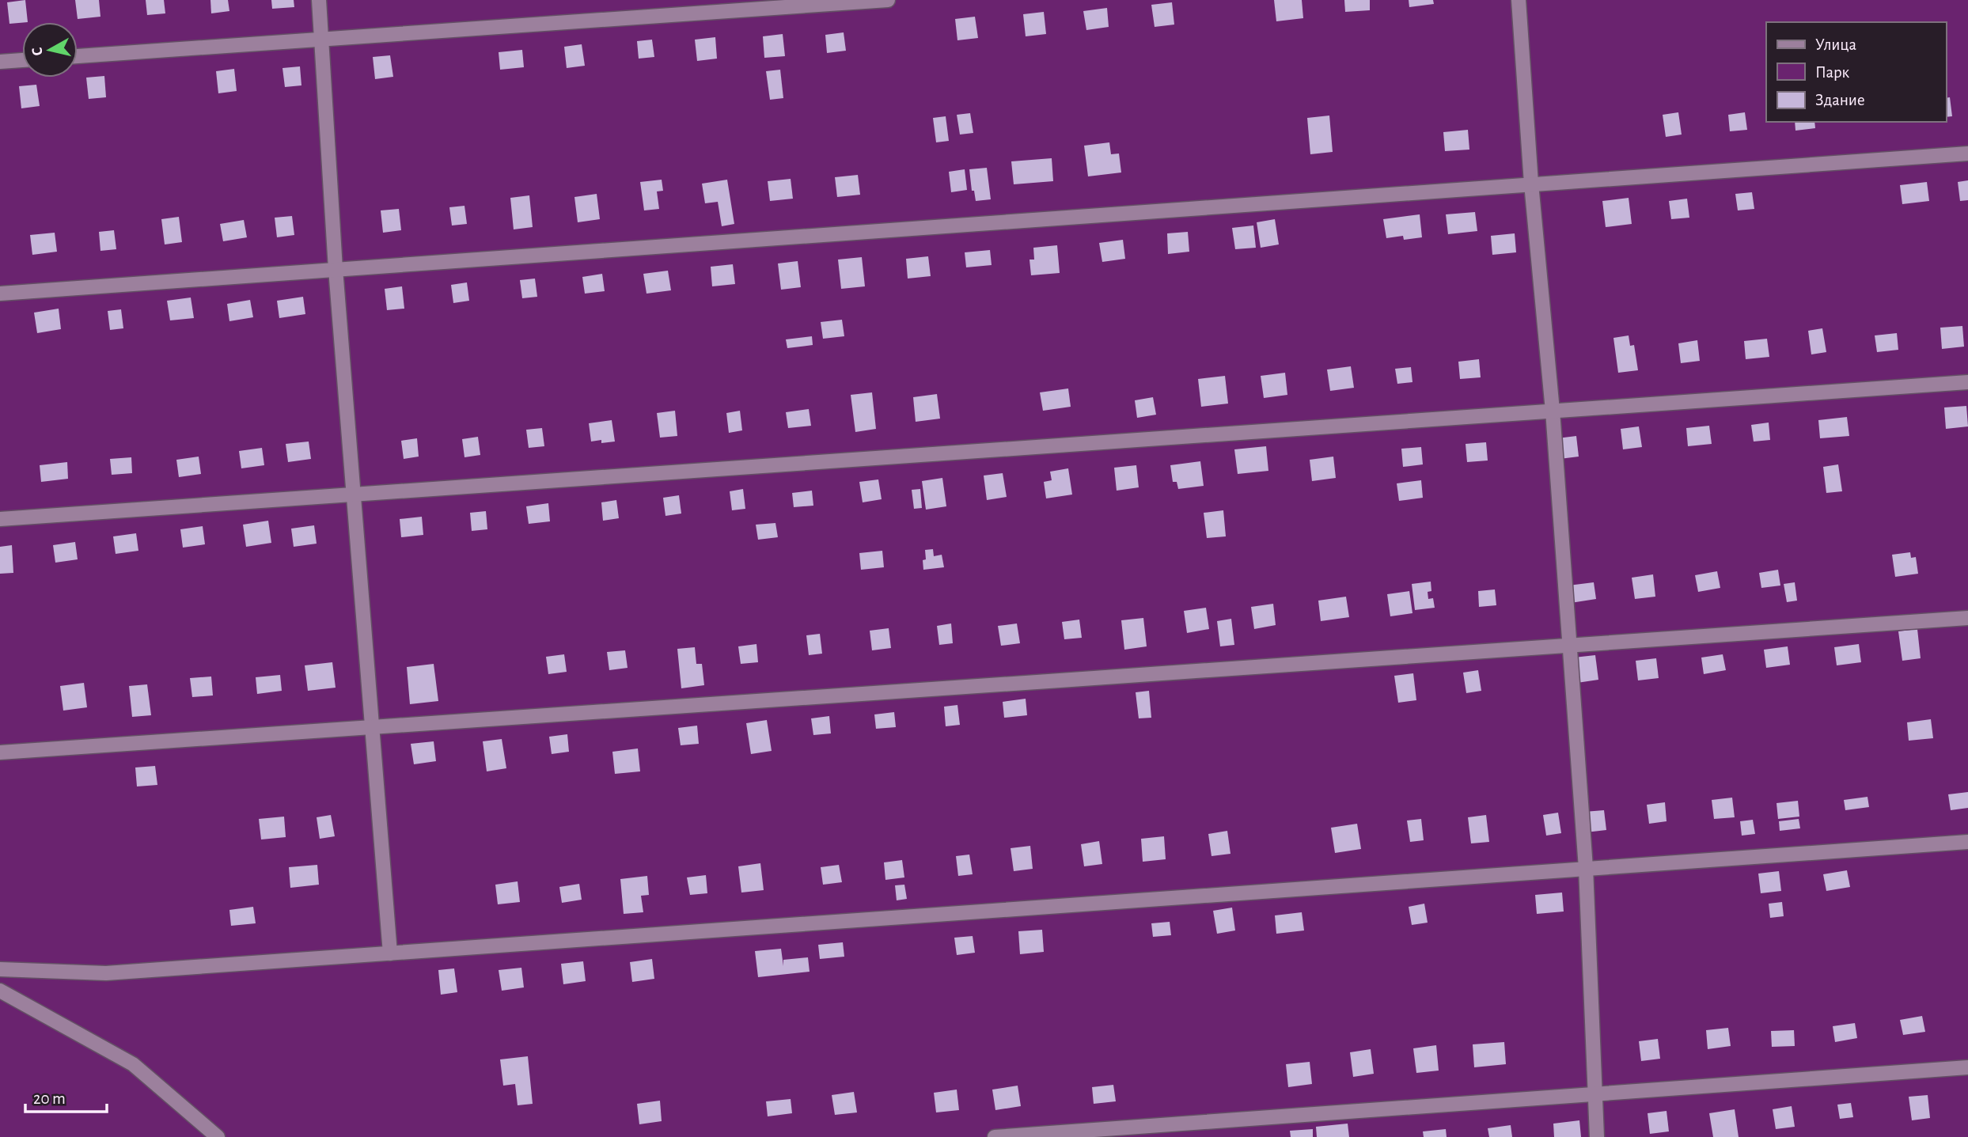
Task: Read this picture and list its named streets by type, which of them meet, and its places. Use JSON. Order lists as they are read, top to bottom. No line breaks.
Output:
{"legend":["Улица","Парк","Здание"],"scale_bar":"20 m","north":"left"}
